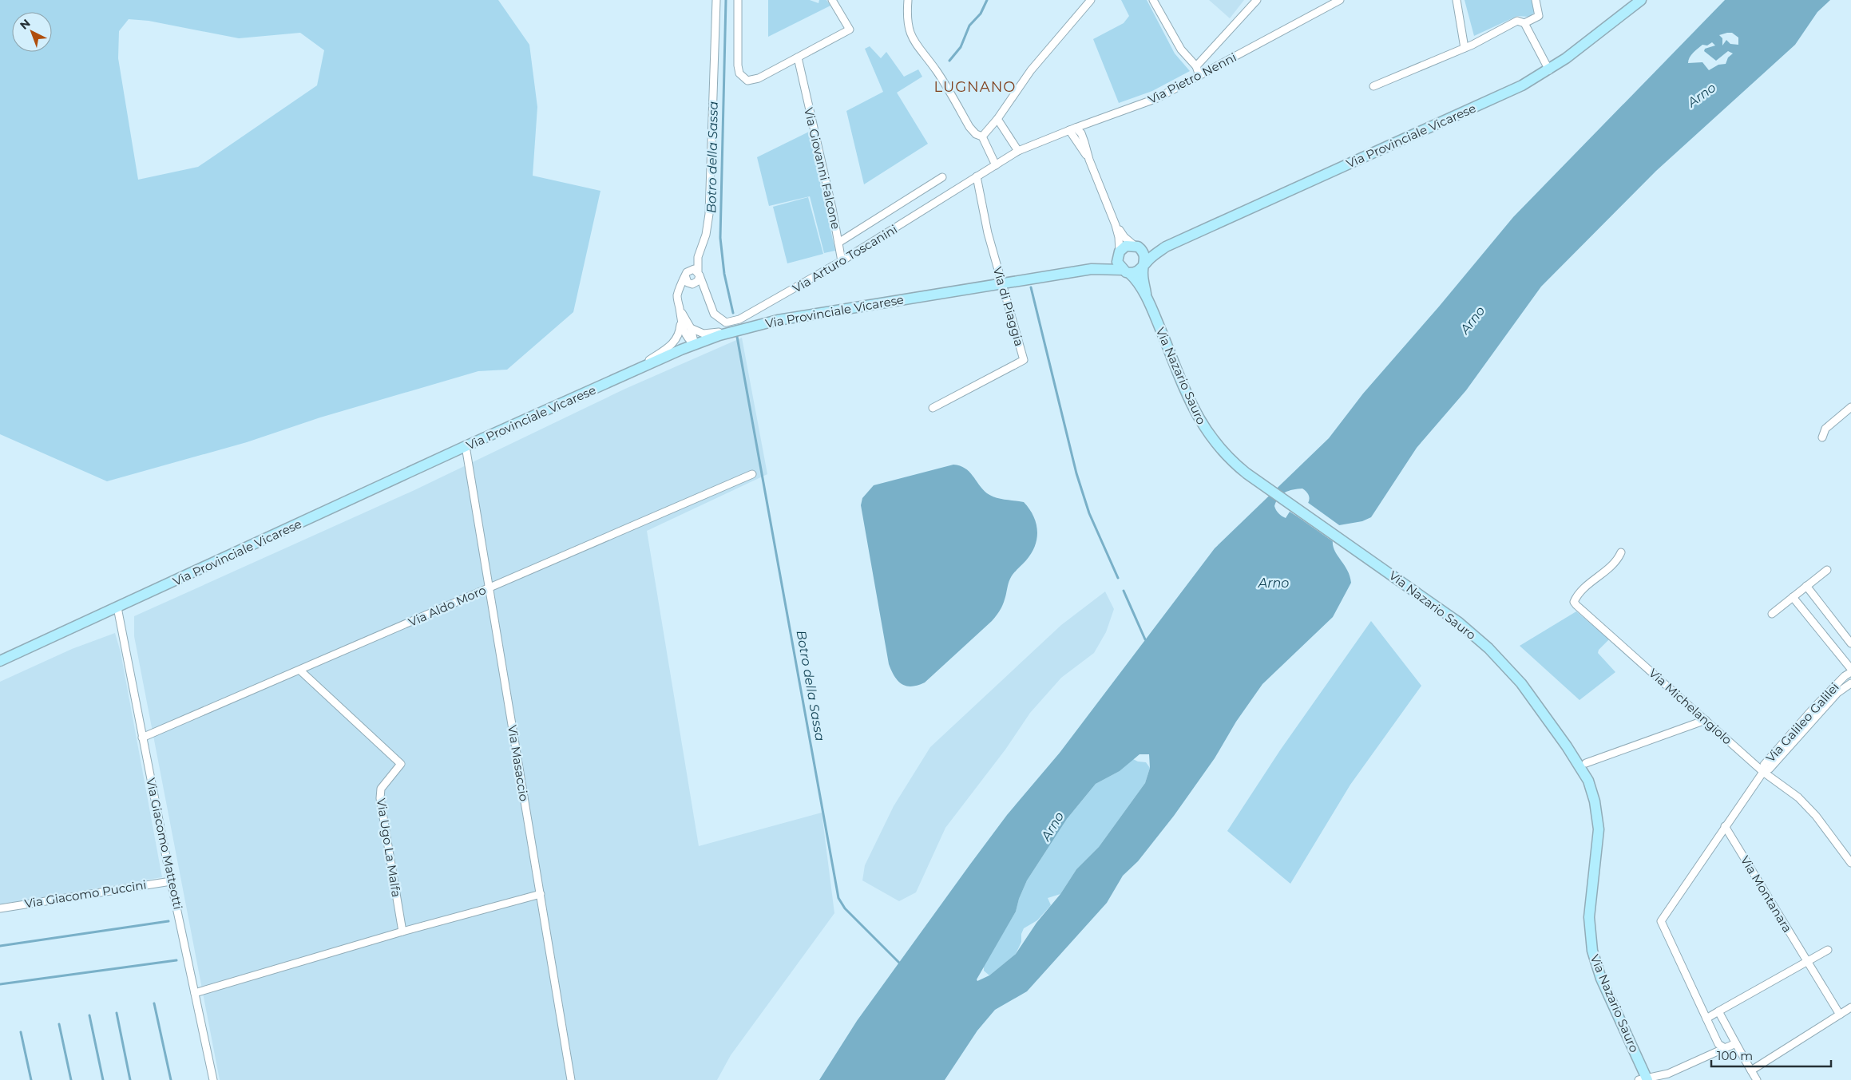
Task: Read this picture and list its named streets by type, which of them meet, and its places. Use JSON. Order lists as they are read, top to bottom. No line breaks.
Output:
{"streets":{"main road":["Via Provinciale Vicarese","Via Nazario Sauro"],"street":["Via Pietro Nenni","Via Giovanni Falcone","Via Arturo Toscanini","Via di Piaggia","Via Aldo Moro","Via Michelangiolo","Via Galileo Galilei","Via Masaccio","Via Giacomo Matteotti","Via Ugo La Malfa","Via Giacomo Puccini","Via Montanara"]},"crossings":[["Via Pietro Nenni","Via Arturo Toscanini"],["Via Provinciale Vicarese","Via di Piaggia"],["Via Provinciale Vicarese","Via Nazario Sauro"],["Via Provinciale Vicarese","Via Masaccio"],["Via Provinciale Vicarese","Via Giacomo Matteotti"],["Via Giovanni Falcone","Via Arturo Toscanini"],["Via Arturo Toscanini","Via di Piaggia"],["Via Aldo Moro","Via Masaccio"],["Via Aldo Moro","Via Giacomo Matteotti"],["Via Aldo Moro","Via Ugo La Malfa"],["Via Michelangiolo","Via Galileo Galilei"],["Via Giacomo Matteotti","Via Giacomo Puccini"]],"districts":["LUGNANO"],"water":["Arno","Botro della Sassa"],"scale_bar":"100 m","north":"top left"}
